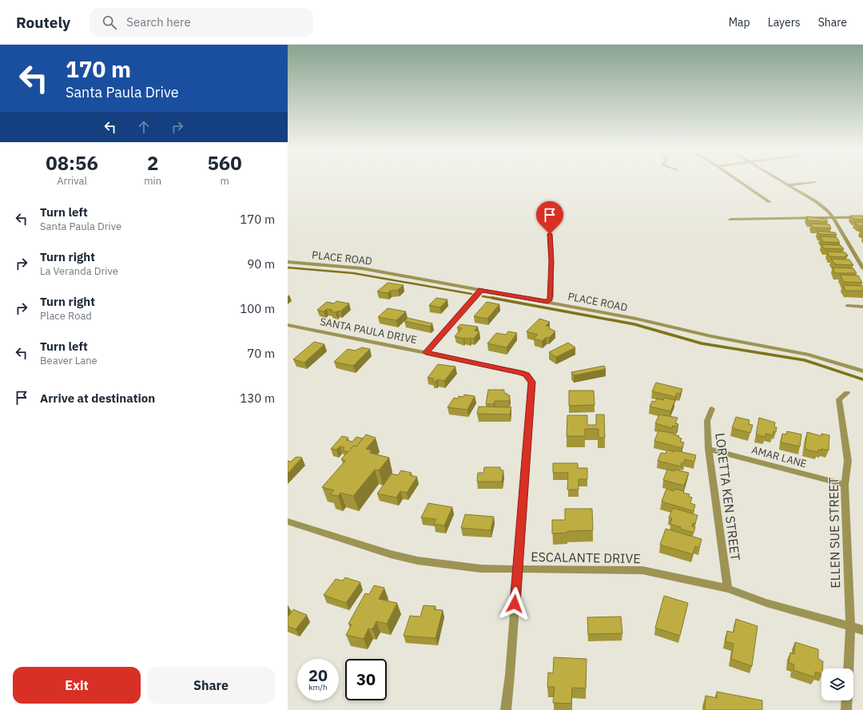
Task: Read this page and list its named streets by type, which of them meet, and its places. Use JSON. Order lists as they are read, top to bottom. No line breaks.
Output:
{"streets":{"street":["PLACE ROAD","SANTA PAULA DRIVE","AMAR LANE","LORETTA KEN STREET","ELLEN SUE STREET","ESCALANTE DRIVE"]},"crossings":[["SANTA PAULA DRIVE","ESCALANTE DRIVE"],["AMAR LANE","LORETTA KEN STREET"],["AMAR LANE","ELLEN SUE STREET"],["LORETTA KEN STREET","ESCALANTE DRIVE"],["ELLEN SUE STREET","ESCALANTE DRIVE"]],"page":{"header":"Routely","search":"Search here","nav":["Map","Layers","Share"],"turn":["170 m","Santa Paula Drive"],"eta":["08:56","Arrival","2","min","560","m"],"list":[{"name":"Turn left","note":"Santa Paula Drive","value":"170 m"},{"name":"Turn right","note":"La Veranda Drive","value":"90 m"},{"name":"Turn right","note":"Place Road","value":"100 m"},{"name":"Turn left","note":"Beaver Lane","value":"70 m"},{"name":"Arrive at destination","value":"130 m"}],"speed":"20 km/h","limit":"30","buttons":["Exit","Share"]}}
